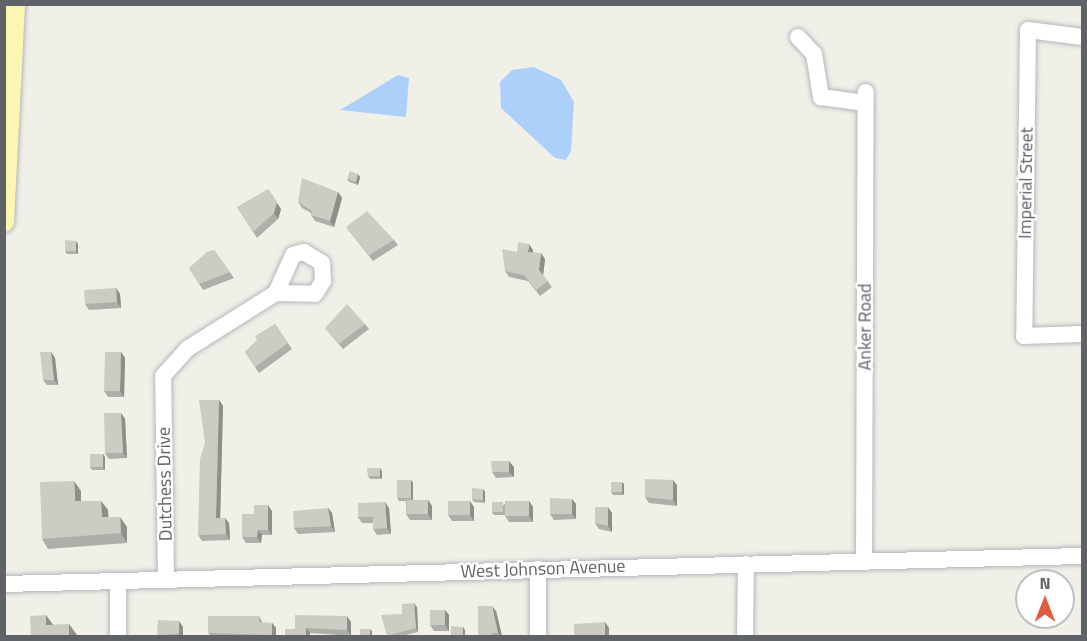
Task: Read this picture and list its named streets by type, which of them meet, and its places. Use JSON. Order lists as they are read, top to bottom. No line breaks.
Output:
{"streets":{"street":["Imperial Street","Anker Road","Dutchess Drive","West Johnson Avenue"]},"crossings":[["Anker Road","West Johnson Avenue"],["Dutchess Drive","West Johnson Avenue"]],"north":"top"}
